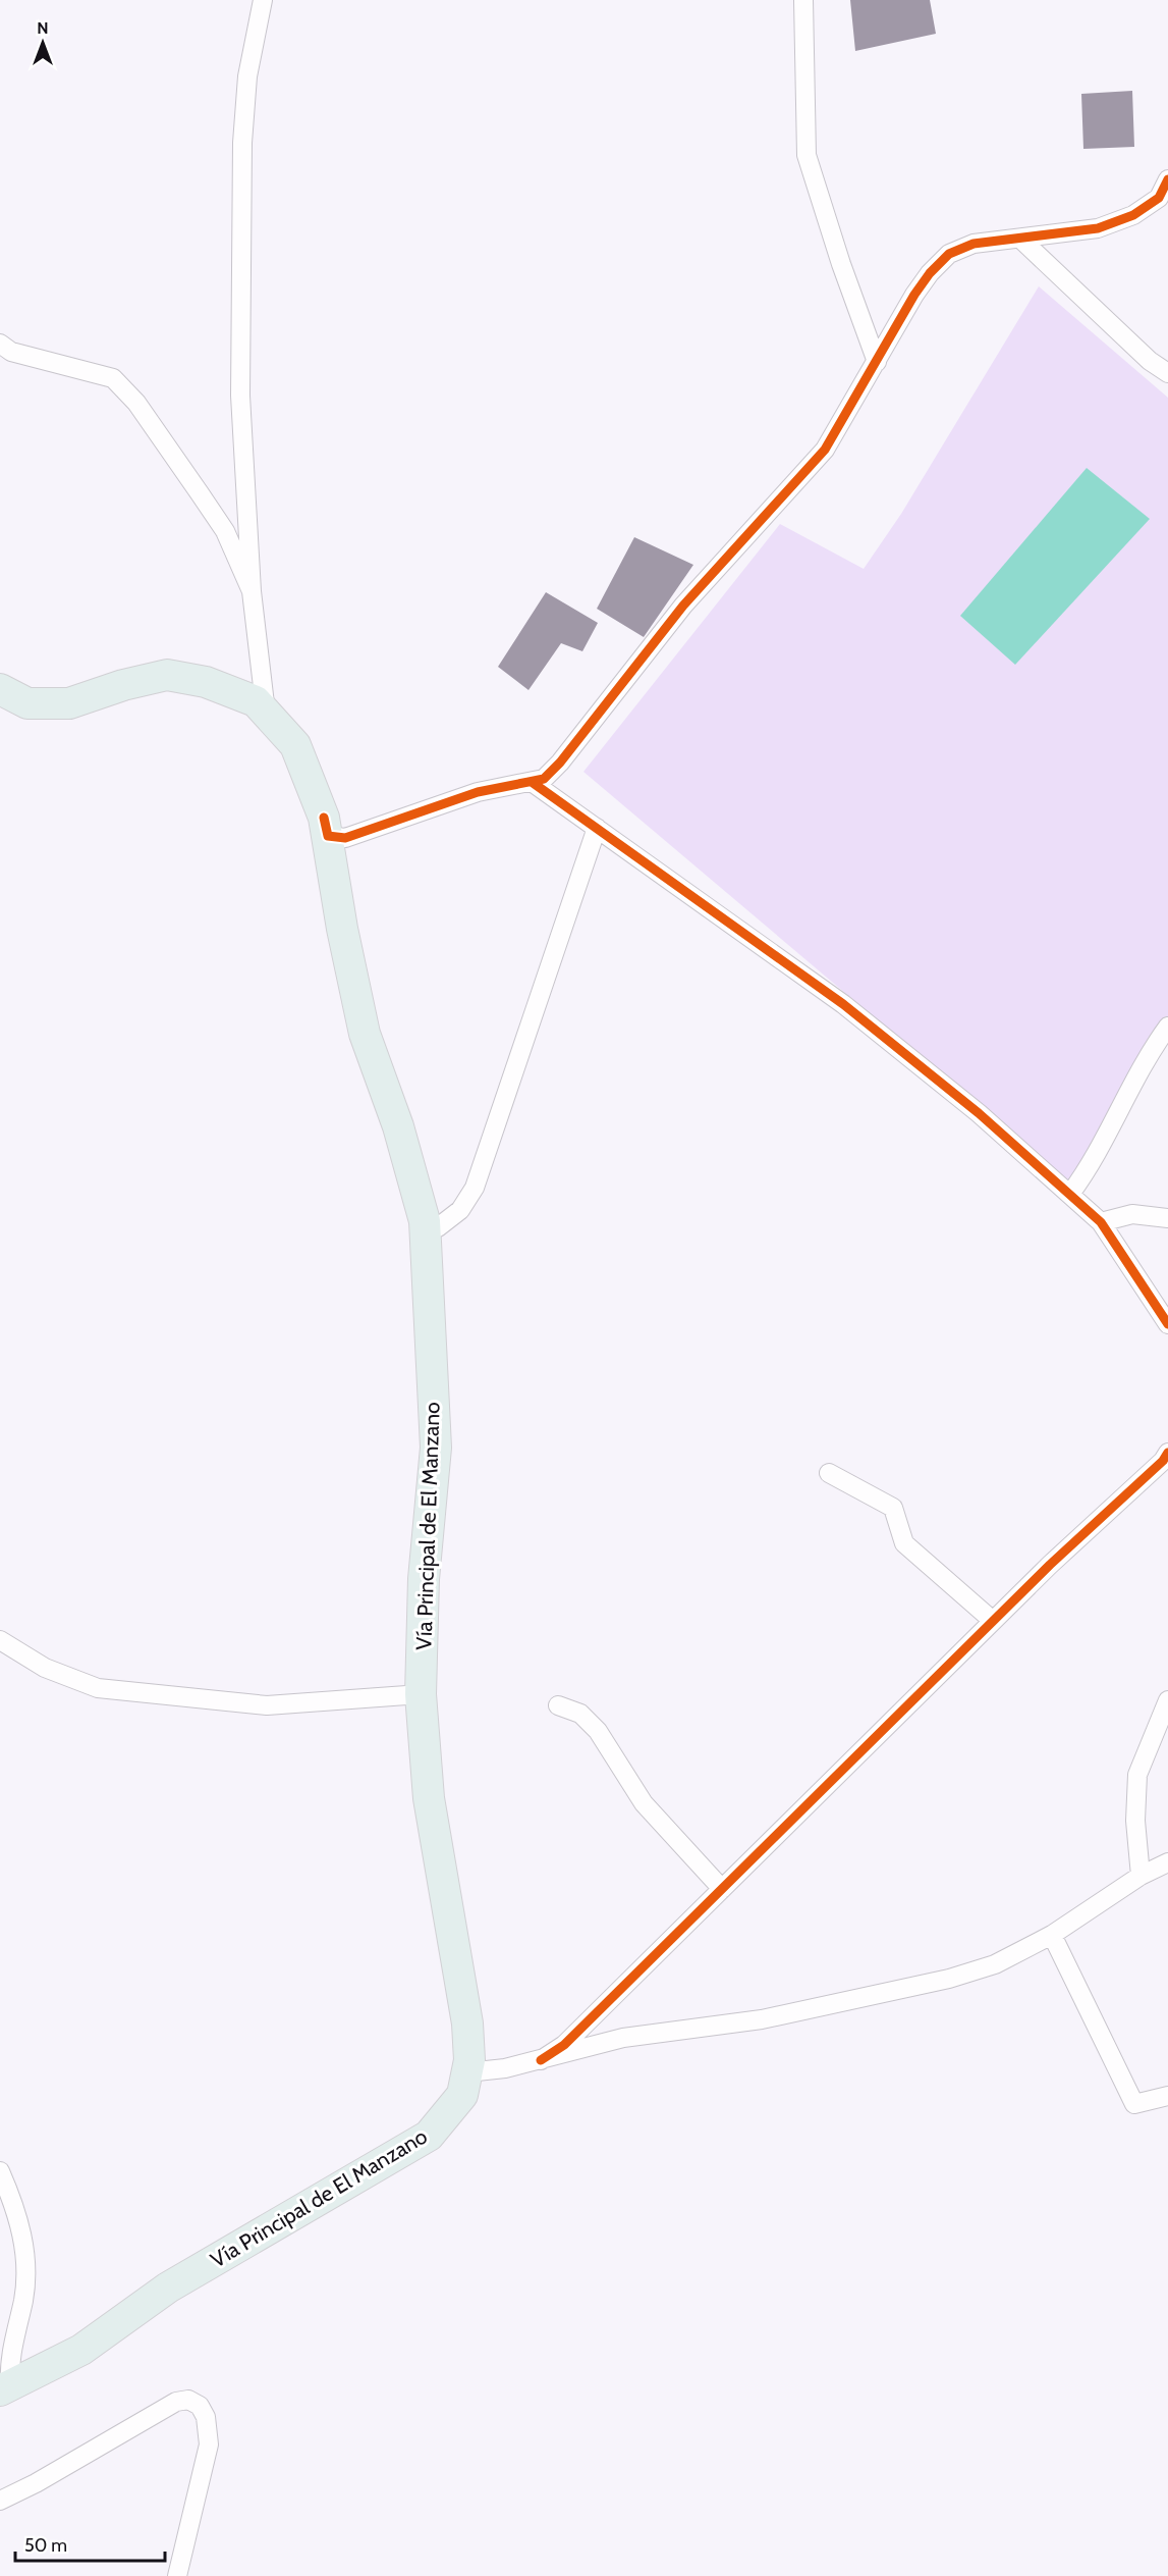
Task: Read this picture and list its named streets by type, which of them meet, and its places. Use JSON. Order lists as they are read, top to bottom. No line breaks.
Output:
{"streets":{"main road":["Vía Principal de El Manzano"]},"scale_bar":"50 m","north":"top"}
